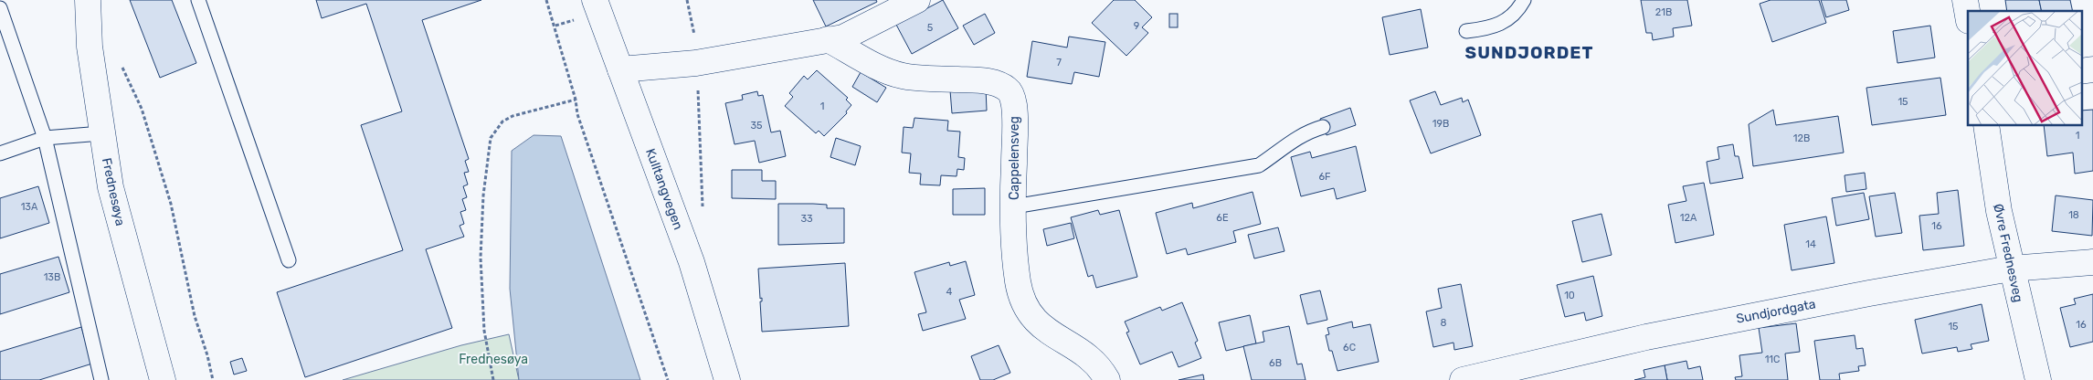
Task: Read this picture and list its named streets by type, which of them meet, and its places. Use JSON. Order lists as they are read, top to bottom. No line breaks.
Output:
{"streets":{"street":["Cappelensveg","Kulltangvegen","Frednesøya","Øvre Frednesveg","Sundjordgata"]},"crossings":[["Øvre Frednesveg","Sundjordgata"]],"districts":["SUNDJORDET"],"parks":["Frednesøya"],"house_numbers":["21B","9","5","7","15","1","19B","35","1","12B","6F","13A","18","6E","12A","33","16","14","13B","4","10","8","16","15","6C","11C","6B"]}
